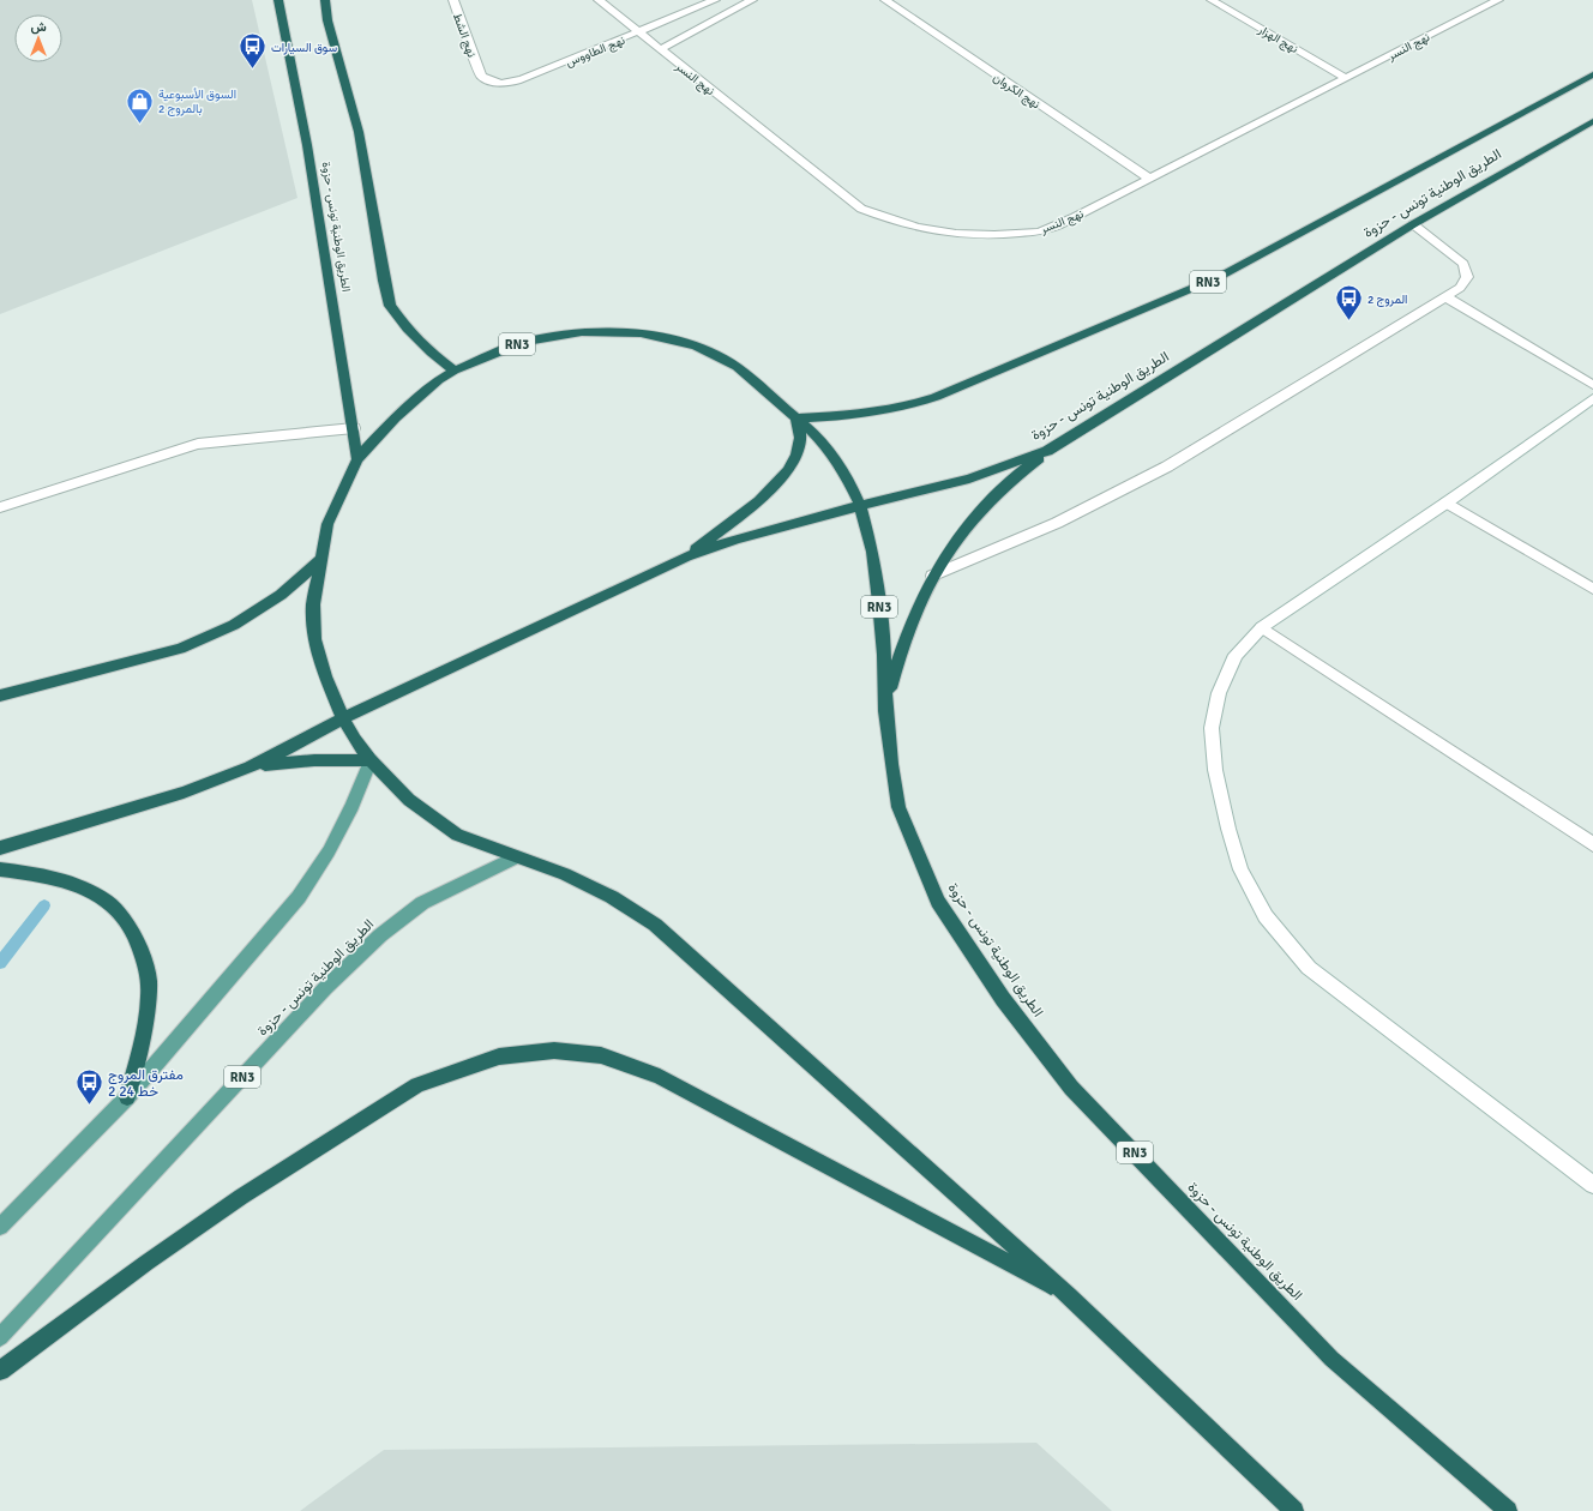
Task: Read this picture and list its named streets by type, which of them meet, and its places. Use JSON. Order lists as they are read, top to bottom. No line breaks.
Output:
{"streets":{"highway":["الطريق الوطنية تونس - حزوة","RN3"],"street":["نهج الشط","نهج الهزار","نهج النسر","نهج الطاووس","نهج الكروان"]},"crossings":[["نهج الشط","نهج الطاووس"],["نهج الهزار","نهج النسر"],["نهج النسر","نهج الطاووس"],["نهج النسر","نهج الكروان"],["الطريق الوطنية تونس - حزوة","RN3"]],"places":{"bus stop":["سوق السيارات","المروج 2","مفترق المروج 2 خط 24"],"shop":["السوق الأسبوعية بالمروج 2"]},"north":"top"}
